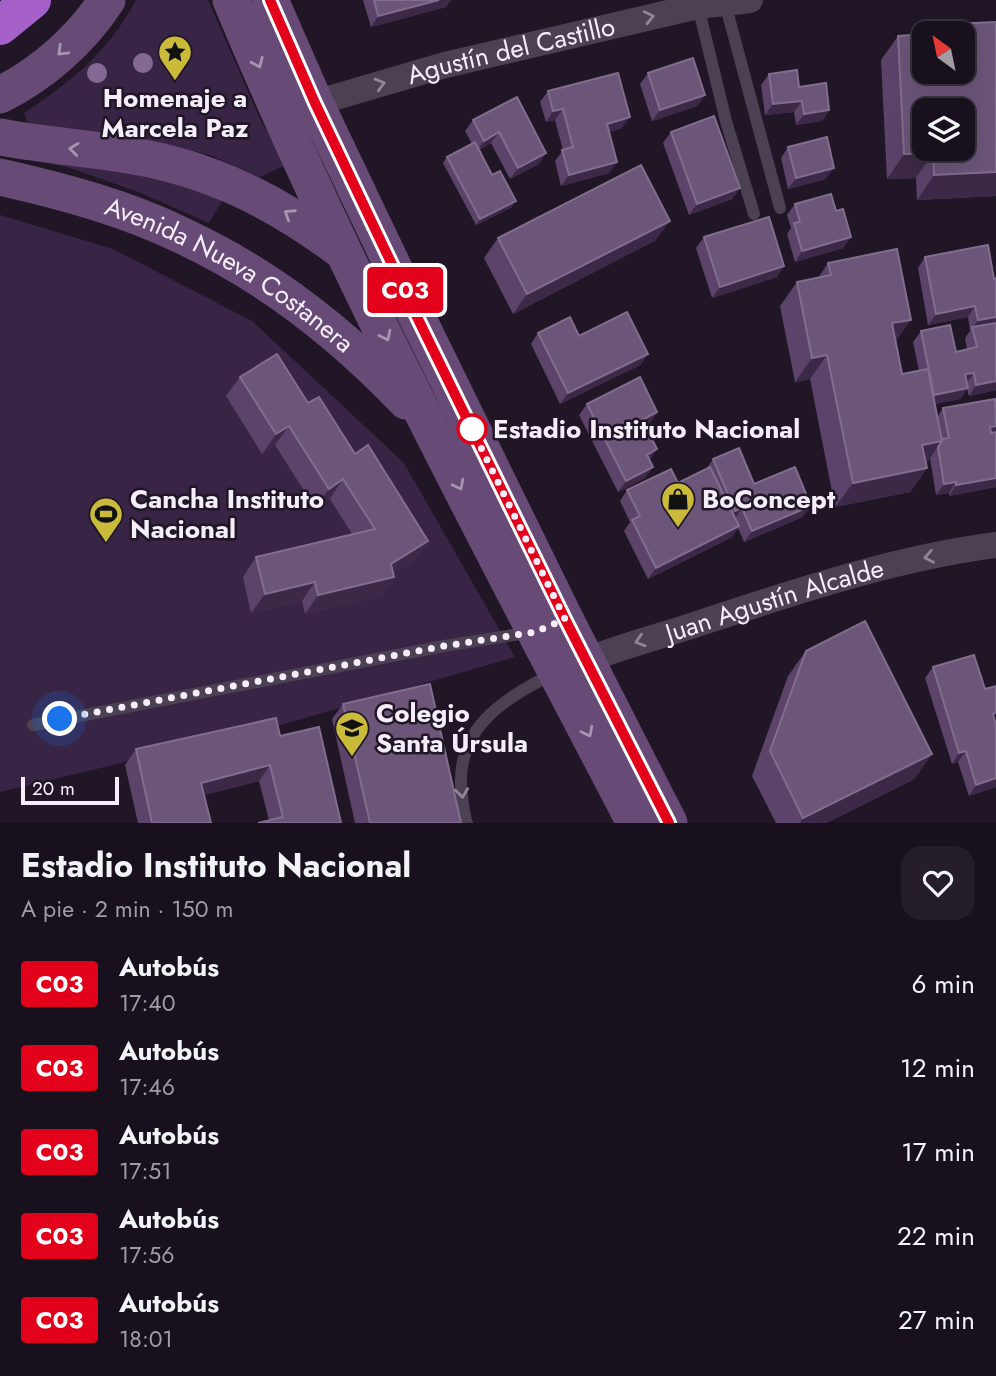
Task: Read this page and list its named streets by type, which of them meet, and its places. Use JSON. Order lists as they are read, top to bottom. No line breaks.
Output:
{"streets":{"main road":["Avenida Nueva Costanera"],"street":["Agustín del Castillo","Juan Agustín Alcalde"]},"crossings":[["Agustín del Castillo","Avenida Nueva Costanera"],["Avenida Nueva Costanera","Juan Agustín Alcalde"]],"one_way":["Agustín del Castillo","Juan Agustín Alcalde"],"places":{"place":["Homenaje a Marcela Paz"],"other":["Estadio Instituto Nacional"],"shop":["BoConcept"],"sports":["Cancha Instituto Nacional"],"school or university":["Colegio Santa Úrsula"]},"lines":["bus line C03"],"scale_bar":"20 m","north":"top left","page":{"on_map":"C03","scale":"20 m","heading":["Estadio Instituto Nacional","A pie · 2 min · 150 m"],"list":[{"mark":"C03","name":"Autobús","note":"17:40","value":"6 min"},{"mark":"C03","name":"Autobús","note":"17:46","value":"12 min"},{"mark":"C03","name":"Autobús","note":"17:51","value":"17 min"},{"mark":"C03","name":"Autobús","note":"17:56","value":"22 min"},{"mark":"C03","name":"Autobús","note":"18:01","value":"27 min"}]}}
